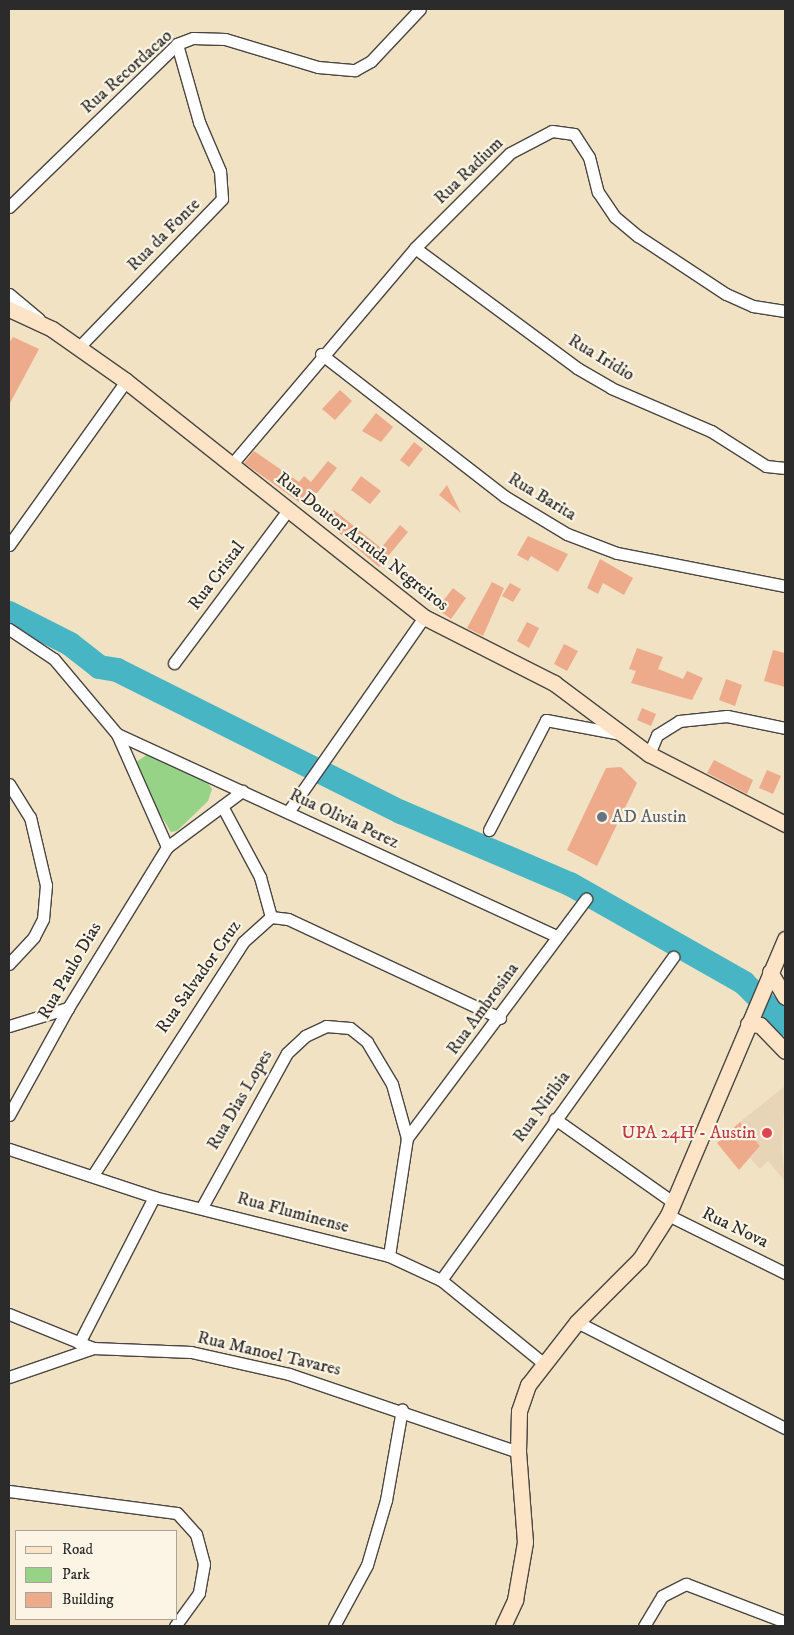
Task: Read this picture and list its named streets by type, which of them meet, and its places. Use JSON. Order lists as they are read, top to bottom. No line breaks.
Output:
{"streets":{"street":["Rua Recordacao","Rua Radium","Rua da Fonte","Rua Iridio","Rua Barita","Rua Doutor Arruda Negreiros","Rua Cristal","Rua Olivia Perez","Rua Paulo Dias","Rua Salvador Cruz","Rua Ambrosina","Rua Dias Lopes","Rua Niribia","Rua Fluminense","Rua Nova","Rua Manoel Tavares"]},"crossings":[["Rua Recordacao","Rua da Fonte"],["Rua Radium","Rua Iridio"],["Rua Radium","Rua Barita"],["Rua Radium","Rua Doutor Arruda Negreiros"],["Rua da Fonte","Rua Doutor Arruda Negreiros"],["Rua Doutor Arruda Negreiros","Rua Cristal"],["Rua Olivia Perez","Rua Paulo Dias"],["Rua Olivia Perez","Rua Ambrosina"],["Rua Salvador Cruz","Rua Fluminense"],["Rua Ambrosina","Rua Dias Lopes"],["Rua Dias Lopes","Rua Fluminense"],["Rua Niribia","Rua Fluminense"],["Rua Niribia","Rua Nova"]],"places":["AD Austin","UPA 24H - Austin"],"legend":["Road","Park","Building"]}
